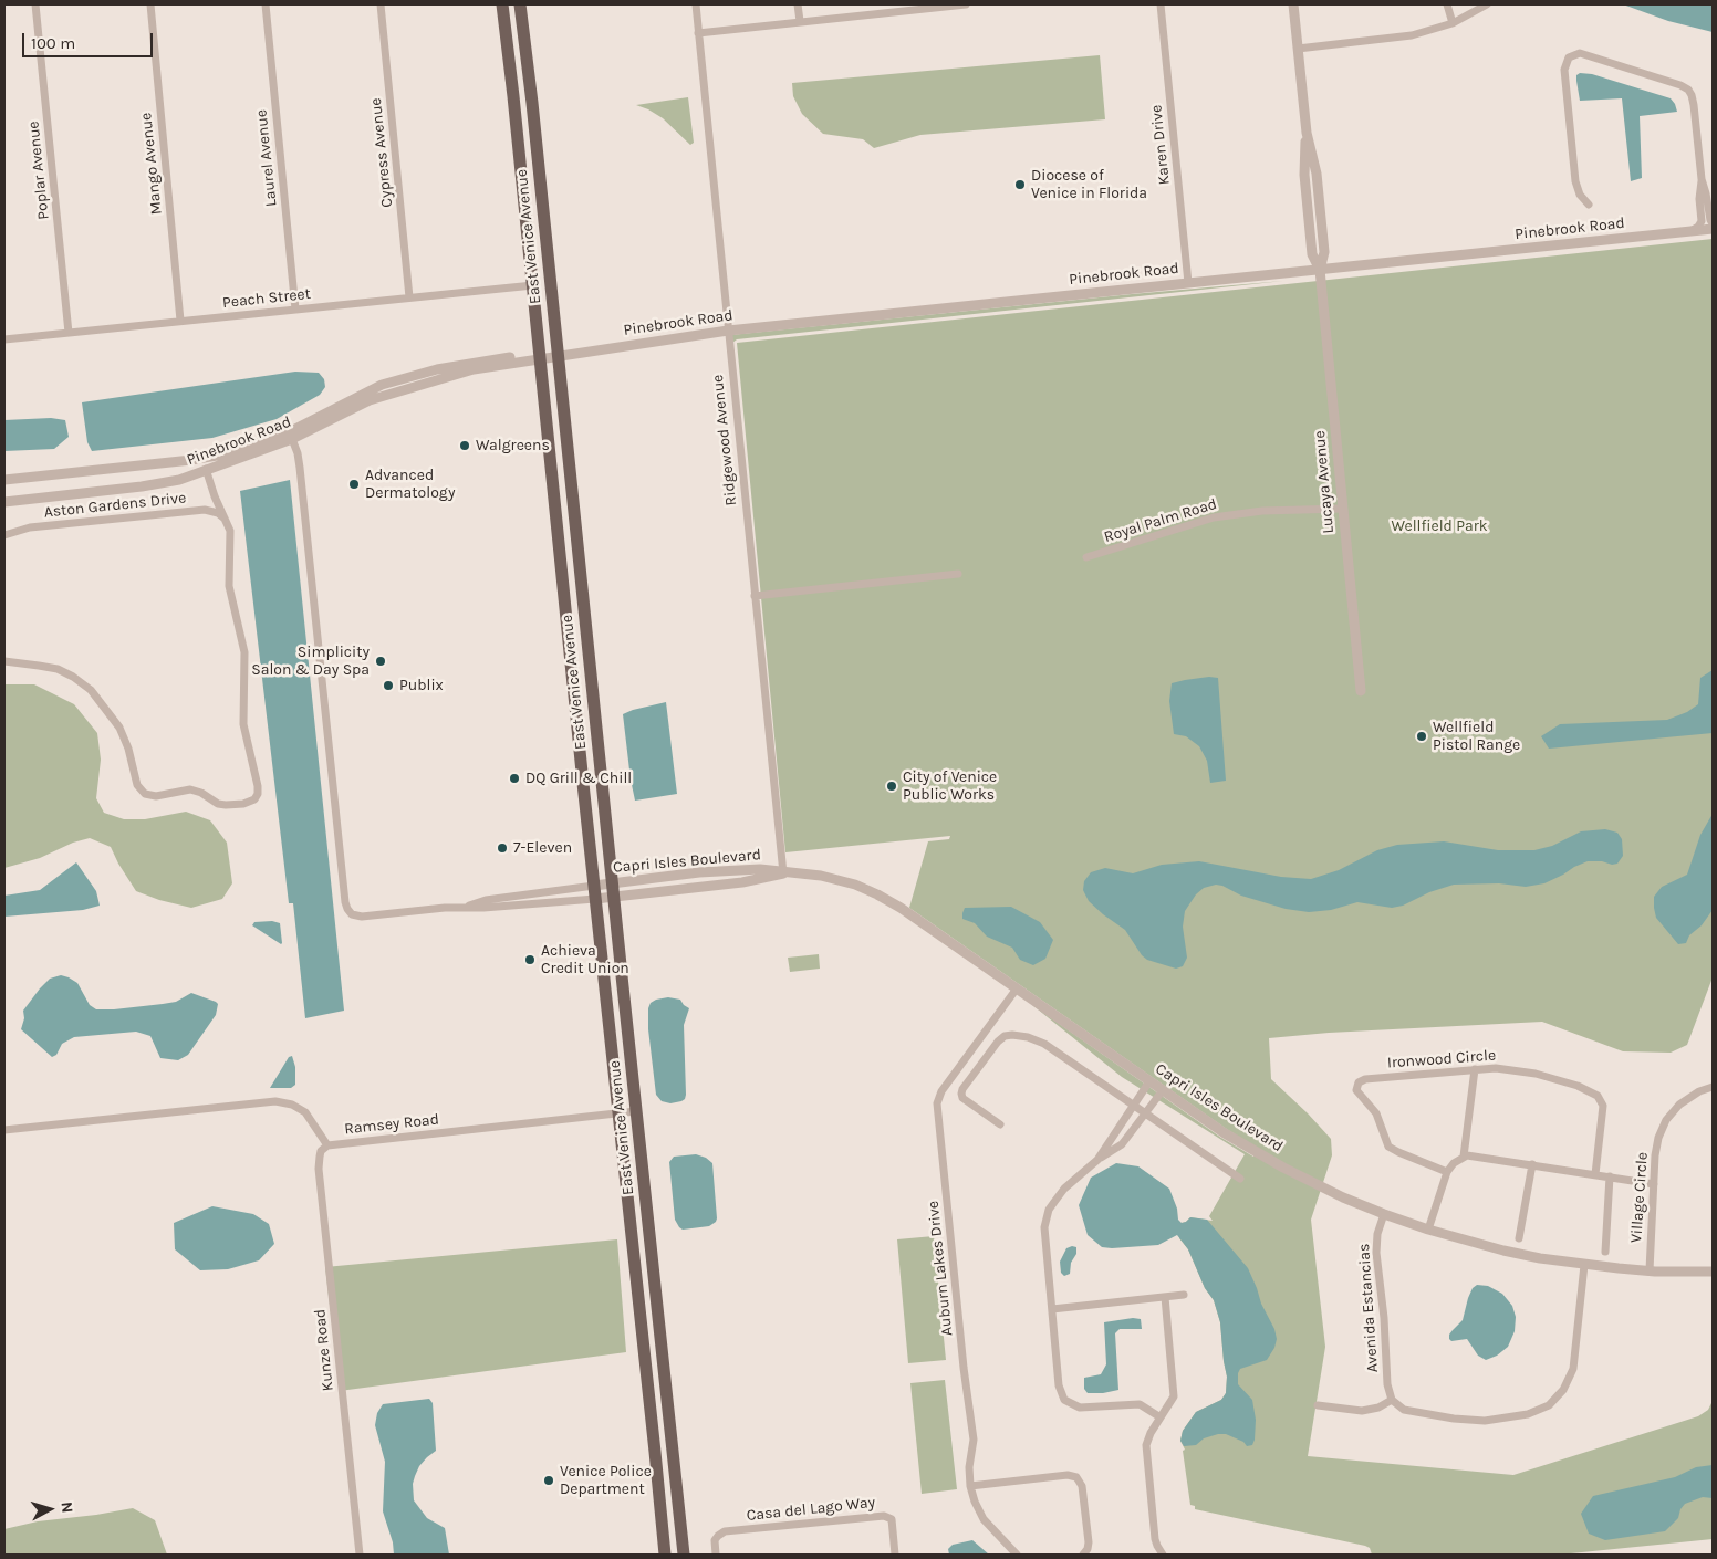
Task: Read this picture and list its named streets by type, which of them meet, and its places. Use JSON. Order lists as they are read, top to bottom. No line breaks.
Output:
{"streets":{"main road":["East Venice Avenue"],"street":["Karen Drive","Cypress Avenue","Laurel Avenue","Mango Avenue","Poplar Avenue","Pinebrook Road","Peach Street","Ridgewood Avenue","Lucaya Avenue","Aston Gardens Drive","Royal Palm Road","Capri Isles Boulevard","Ironwood Circle","Ramsey Road","Village Circle","Auburn Lakes Drive","Avenida Estancias","Kunze Road","Casa del Lago Way"]},"crossings":[["Karen Drive","Pinebrook Road"],["Cypress Avenue","Peach Street"],["Laurel Avenue","Peach Street"],["Mango Avenue","Peach Street"],["Poplar Avenue","Peach Street"],["Pinebrook Road","East Venice Avenue"],["Pinebrook Road","Ridgewood Avenue"],["Pinebrook Road","Lucaya Avenue"],["East Venice Avenue","Peach Street"],["East Venice Avenue","Capri Isles Boulevard"],["East Venice Avenue","Ramsey Road"],["Ridgewood Avenue","Capri Isles Boulevard"],["Lucaya Avenue","Royal Palm Road"],["Capri Isles Boulevard","Village Circle"],["Capri Isles Boulevard","Auburn Lakes Drive"],["Capri Isles Boulevard","Avenida Estancias"],["Ramsey Road","Kunze Road"]],"parks":["Wellfield Park"],"places":["Diocese of Venice in Florida","Walgreens","Advanced Dermatology","Simplicity Salon & Day Spa","Publix","Wellfield Pistol Range","DQ Grill & Chill","City of Venice Public Works","7-Eleven","Achieva Credit Union","Venice Police Department"],"scale_bar":"100 m","north":"right"}
